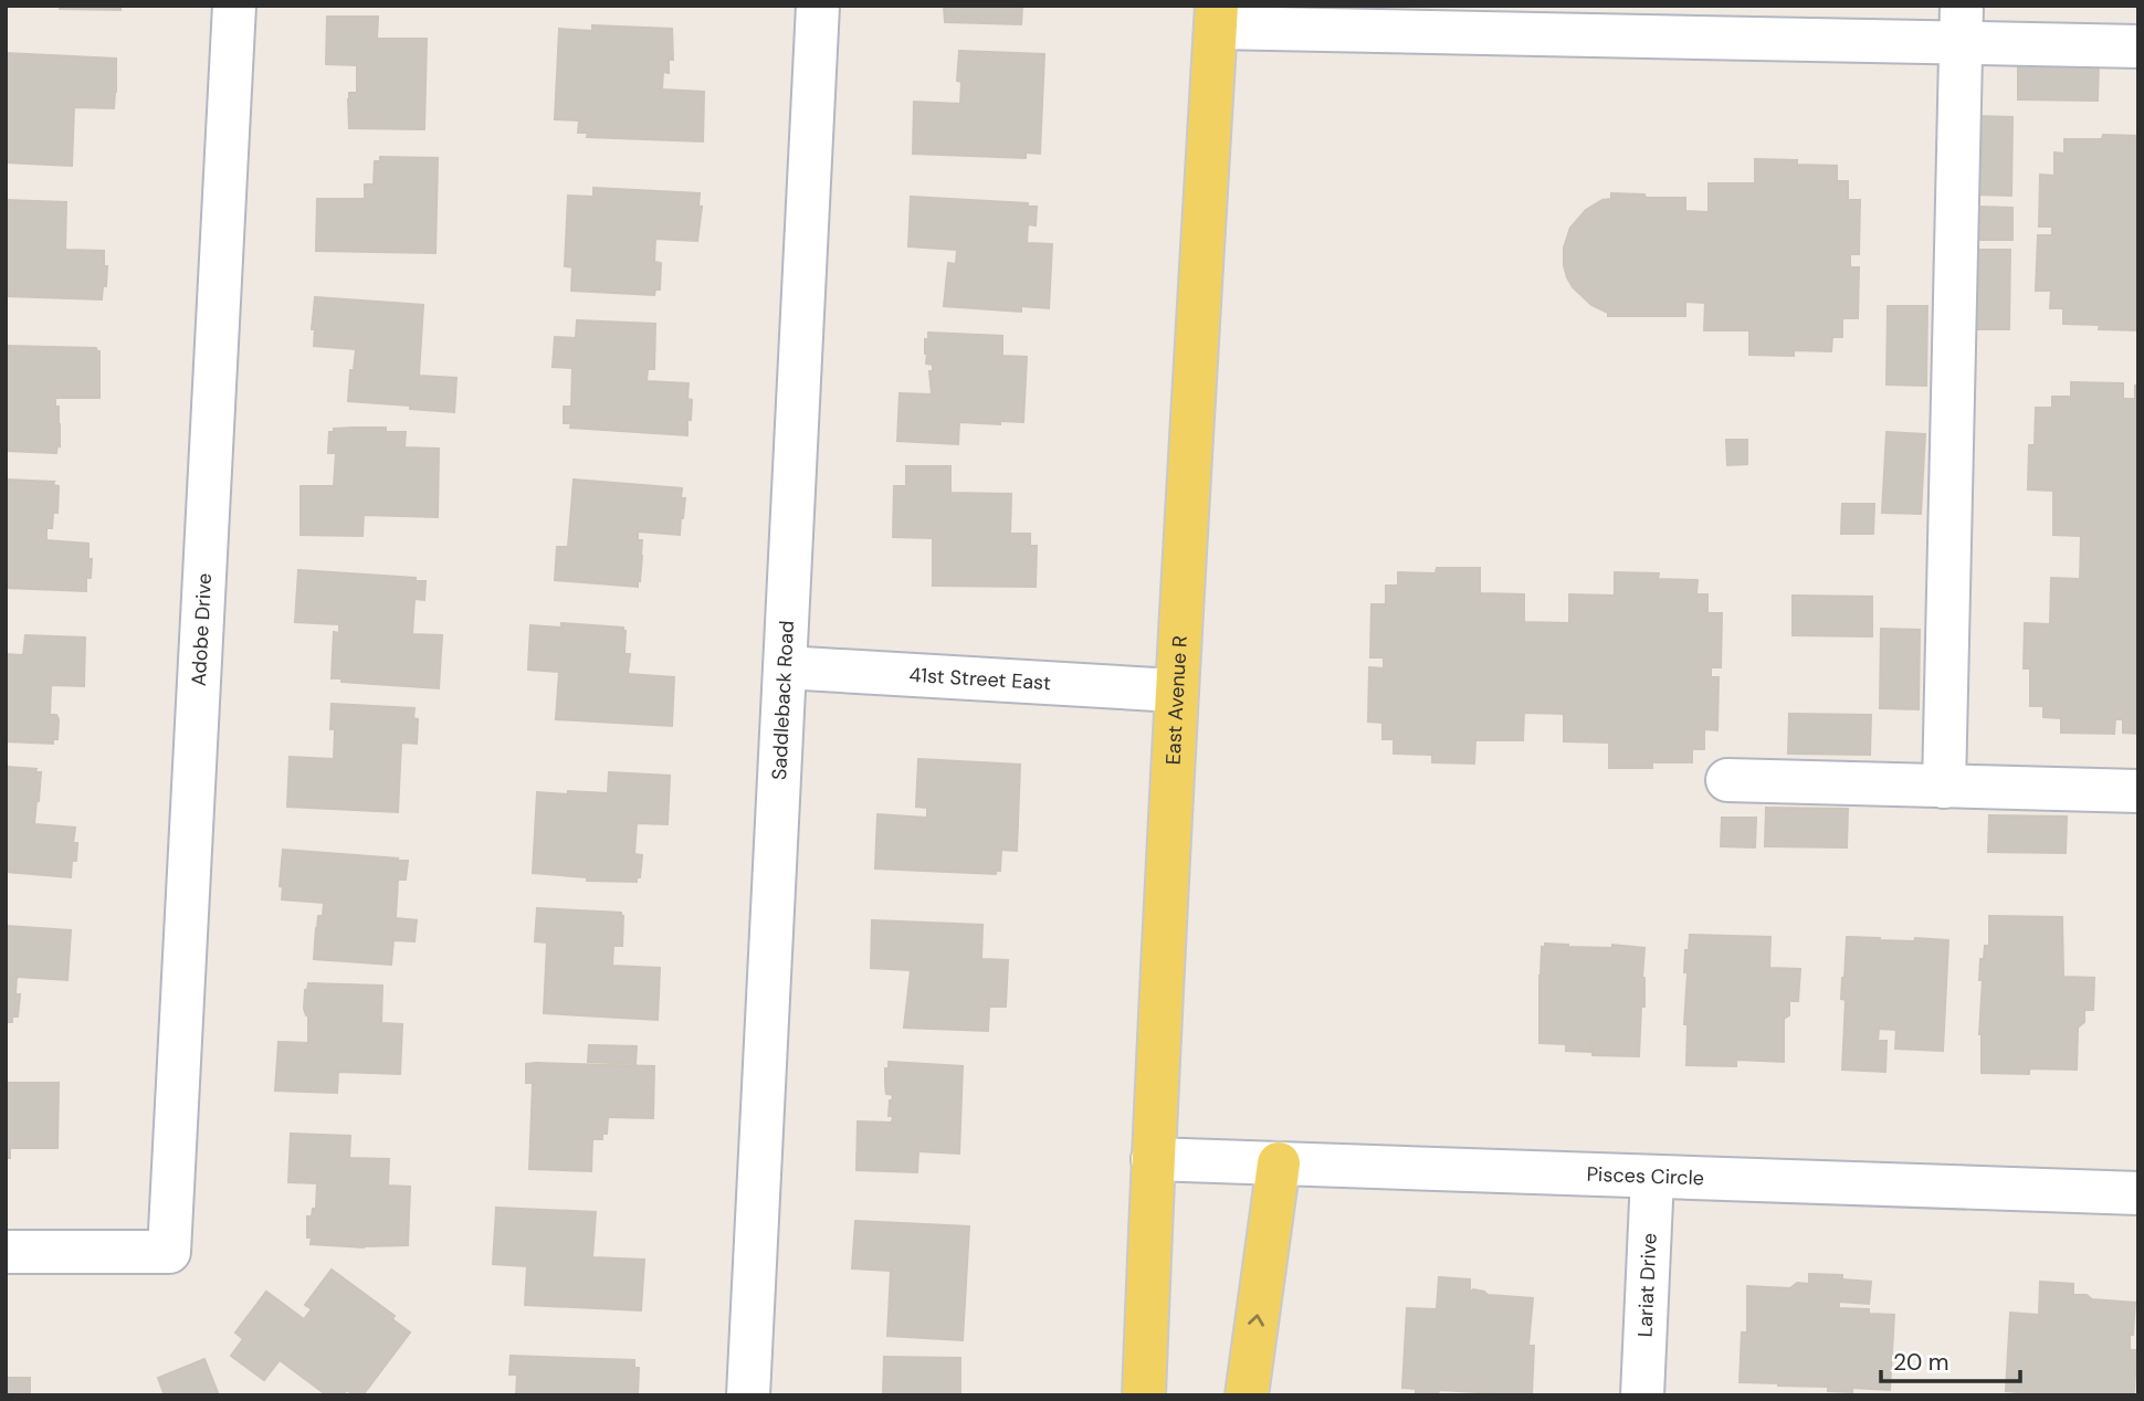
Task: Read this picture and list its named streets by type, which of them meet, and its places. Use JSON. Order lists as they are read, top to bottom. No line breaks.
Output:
{"streets":{"main road":["East Avenue R"],"street":["Adobe Drive","41st Street East","Saddleback Road","Pisces Circle","Lariat Drive"]},"crossings":[["41st Street East","Saddleback Road"],["41st Street East","East Avenue R"],["East Avenue R","Pisces Circle"],["Pisces Circle","Lariat Drive"]],"scale_bar":"20 m"}
